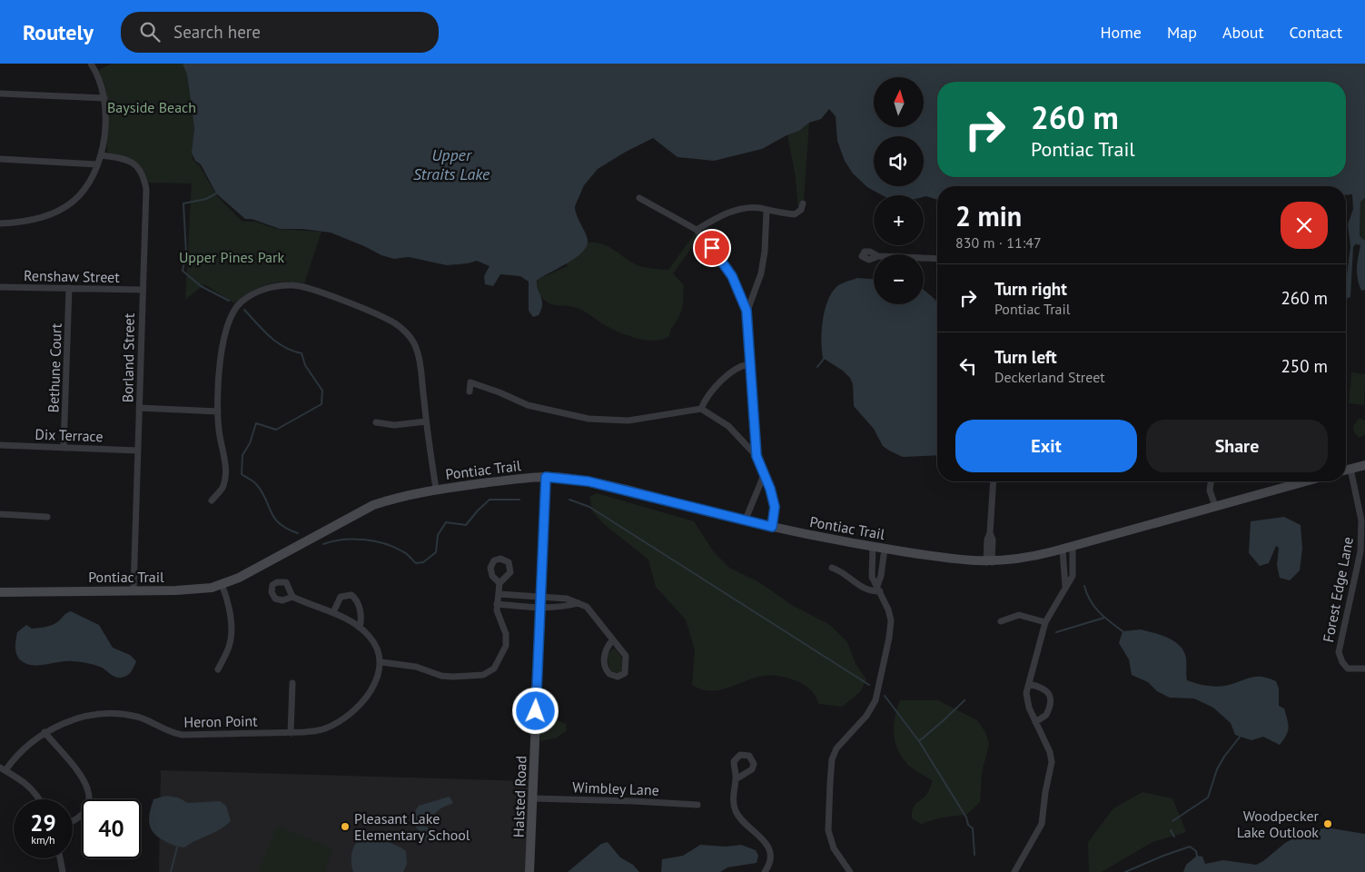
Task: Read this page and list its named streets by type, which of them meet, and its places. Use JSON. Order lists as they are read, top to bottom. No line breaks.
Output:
{"streets":{"main road":["Pontiac Trail","Halsted Road"],"street":["Renshaw Street","Borland Street","Bethune Court","Dix Terrace","Forest Edge Lane","Heron Point","Wimbley Lane"]},"crossings":[["Renshaw Street","Borland Street"],["Renshaw Street","Bethune Court"],["Borland Street","Dix Terrace"],["Borland Street","Pontiac Trail"],["Bethune Court","Dix Terrace"],["Pontiac Trail","Halsted Road"],["Wimbley Lane","Halsted Road"]],"water":["Upper Straits Lake"],"parks":["Bayside Beach","Upper Pines Park"],"places":["Woodpecker Lake Outlook","Pleasant Lake Elementary School"],"north":"top","page":{"header":"Routely","search":"Search here","nav":["Home","Map","About","Contact"],"map_buttons":["+","−"],"turn":["260 m","Pontiac Trail"],"heading":["2 min","830 m · 11:47"],"list":[{"name":"Turn right","note":"Pontiac Trail","value":"260 m"},{"name":"Turn left","note":"Deckerland Street","value":"250 m"}],"buttons":["Exit","Share"],"speed":"29 km/h","limit":"40"}}
